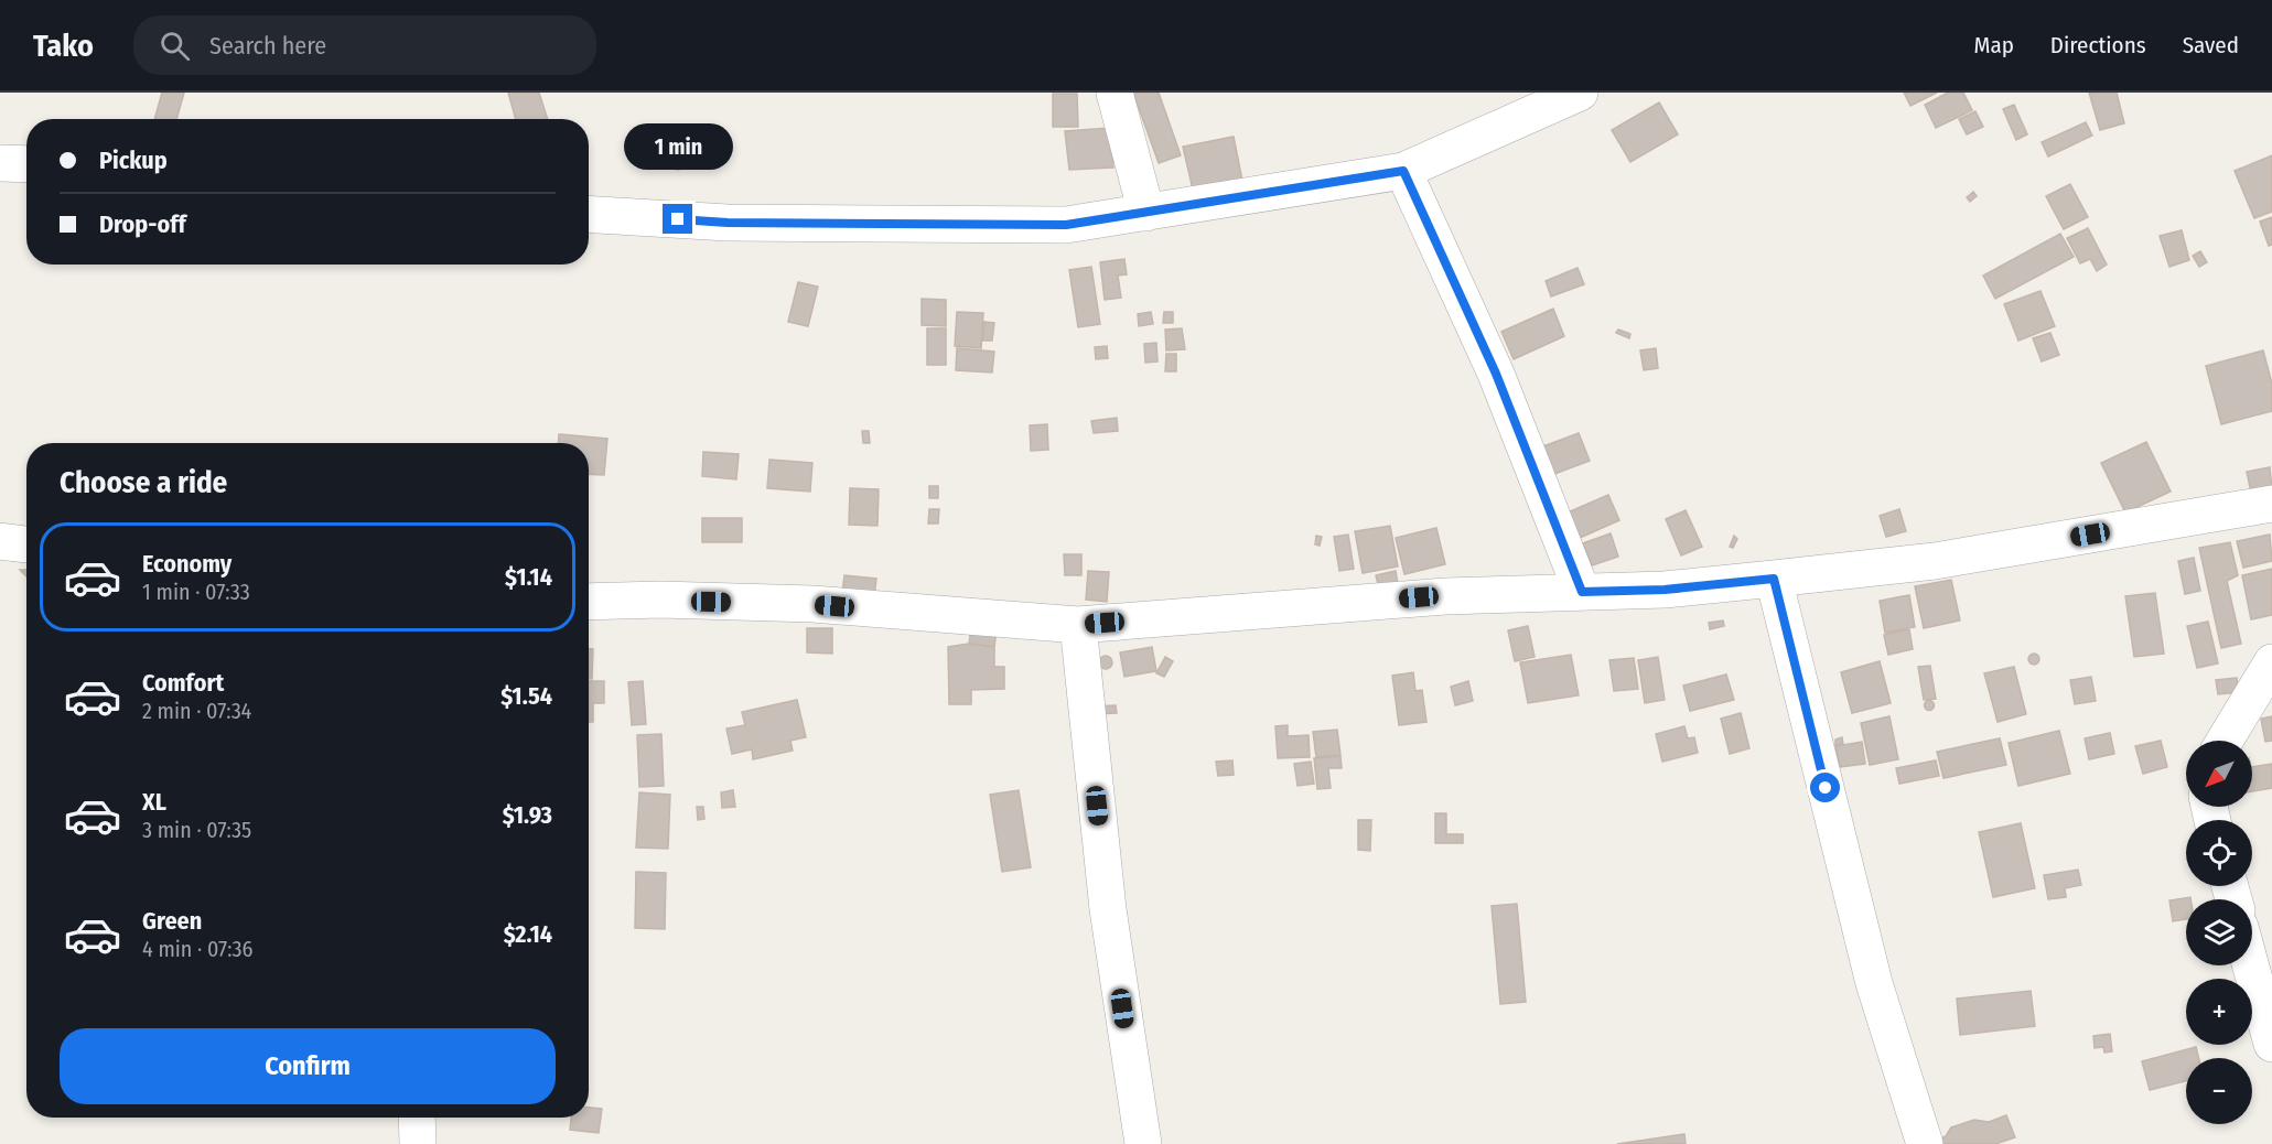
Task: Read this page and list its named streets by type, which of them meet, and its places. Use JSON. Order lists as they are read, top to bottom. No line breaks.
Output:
{"north":"bottom left","page":{"header":"Tako","search":"Search here","nav":["Map","Directions","Saved"],"banner":["Pickup","Drop-off"],"bubble":"1 min","heading":"Choose a ride","list":[{"name":"Economy","note":"1 min · 07:33","value":"$1.14"},{"name":"Comfort","note":"2 min · 07:34","value":"$1.54"},{"name":"XL","note":"3 min · 07:35","value":"$1.93"},{"name":"Green","note":"4 min · 07:36","value":"$2.14"}],"map_buttons":["+","−"],"buttons":"Confirm"}}
